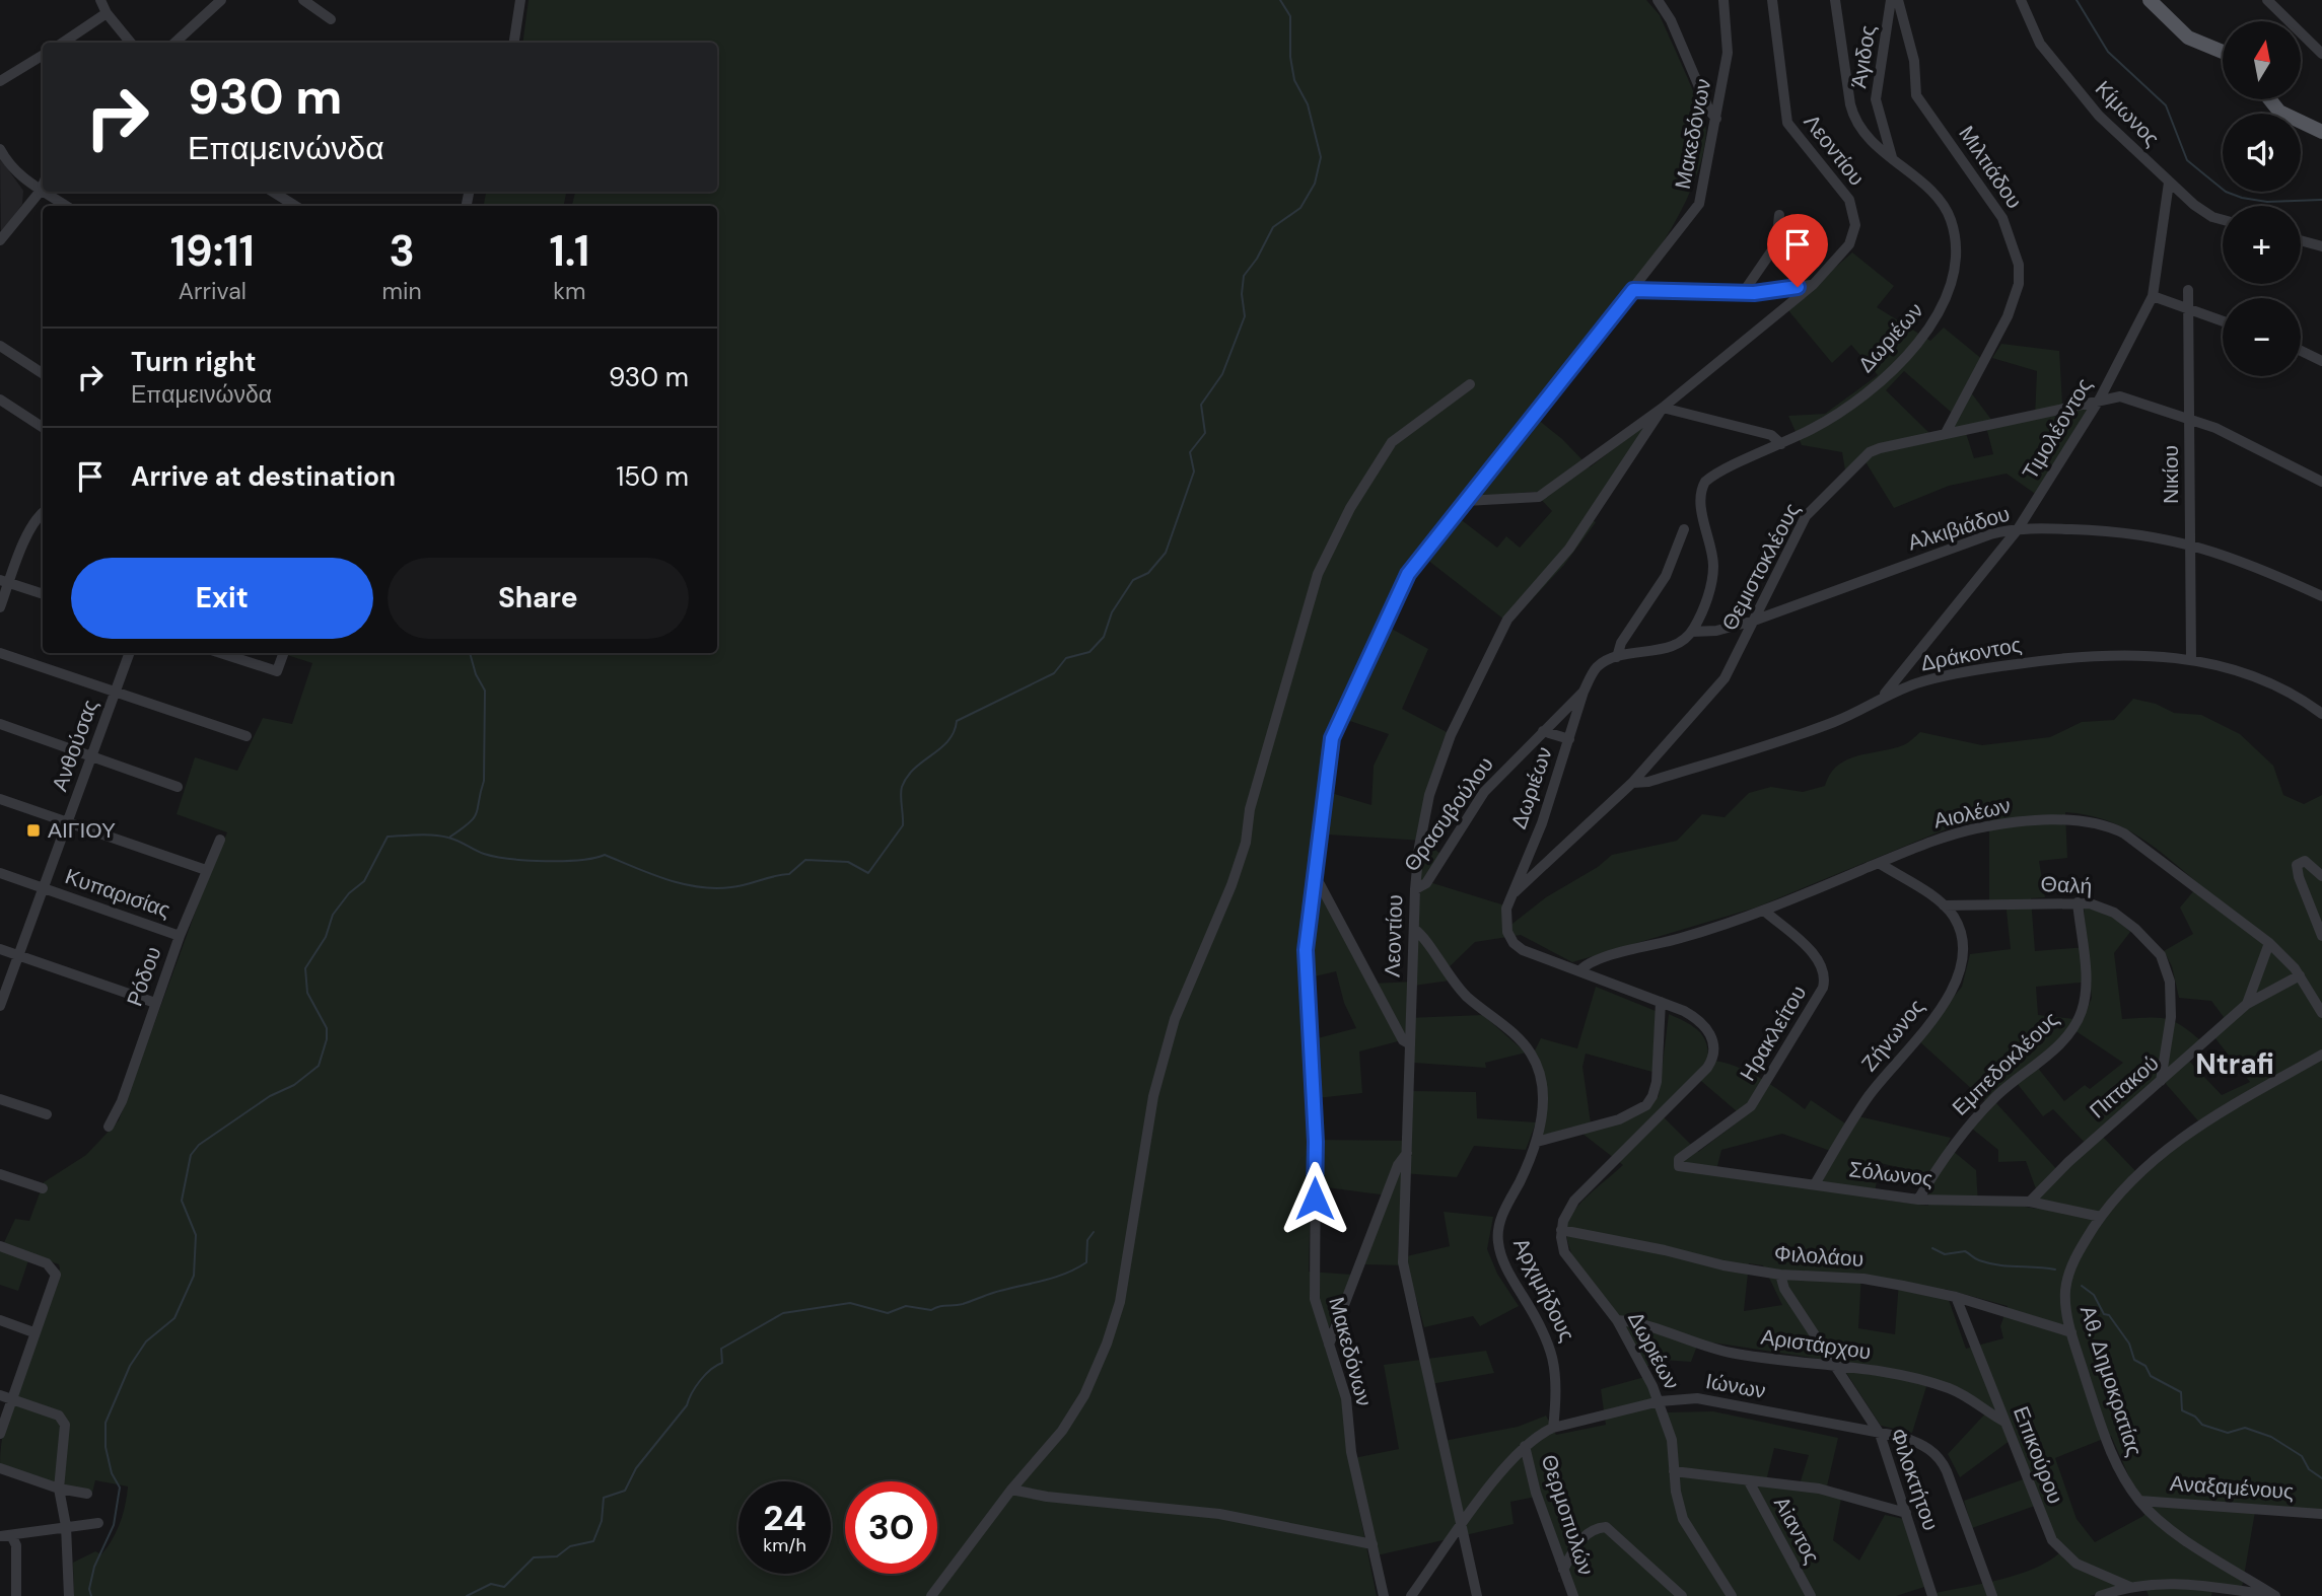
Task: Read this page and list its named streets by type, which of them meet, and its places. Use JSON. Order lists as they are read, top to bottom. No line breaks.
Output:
{"streets":{"street":["Άγιδος","Κίμωνος","Μακεδόνων","Λεοντίου","Μιλτιάδου","Δωριέων","Τιμολέοντος","Νικίου","Αλκιβιάδου","Θεμιστοκλέους","Δράκοντος","Ανθούσας","Αιολέων","Θρασυβούλου","Θαλή","Κυπαρισίας","Ρόδου","Ηρακλείτου","Ζήνωνος","Εμπεδοκλέους","Πιττακού","Σόλωνος","Φιλολάου","Αρχιμήδους","Αριστάρχου","Αθ. Δημοκρατίας","Ιώνων","Επικούρου","Φιλοκτήτου","Αναξαμένους","Θερμοπυλών","Aiαντος"]},"crossings":[["Άγιδος","Δωριέων"],["Κίμωνος","Τιμολέοντος"],["Μακεδόνων","Λεοντίου"],["Λεοντίου","Θρασυβούλου"],["Λεοντίου","Αρχιμήδους"],["Λεοντίου","Ιώνων"],["Μιλτιάδου","Θεμιστοκλέους"],["Δωριέων","Αλκιβιάδου"],["Δωριέων","Θεμιστοκλέους"],["Δωριέων","Αιολέων"],["Δωριέων","Θρασυβούλου"],["Δωριέων","Φιλολάου"],["Δωριέων","Αριστάρχου"],["Δωριέων","Ιώνων"],["Τιμολέοντος","Αλκιβιάδου"],["Τιμολέοντος","Θεμιστοκλέους"],["Τιμολέοντος","Δράκοντος"],["Νικίου","Αλκιβιάδου"],["Νικίου","Θεμιστοκλέους"],["Νικίου","Δράκοντος"],["Αλκιβιάδου","Θεμιστοκλέους"],["Θεμιστοκλέους","Δράκοντος"],["Ανθούσας","Κυπαρισίας"],["Αιολέων","Ηρακλείτου"],["Αιολέων","Πιττακού"],["Θαλή","Ζήνωνος"],["Θαλή","Εμπεδοκλέους"],["Θαλή","Πιττακού"],["Κυπαρισίας","Ρόδου"],["Ηρακλείτου","Σόλωνος"],["Ζήνωνος","Σόλωνος"],["Εμπεδοκλέους","Σόλωνος"],["Πιττακού","Σόλωνος"],["Σόλωνος","Αθ. Δημοκρατίας"],["Φιλολάου","Αθ. Δημοκρατίας"],["Φιλολάου","Επικούρου"],["Φιλολάου","Φιλοκτήτου"],["Αρχιμήδους","Ιώνων"],["Αριστάρχου","Επικούρου"],["Αριστάρχου","Φιλοκτήτου"],["Αθ. Δημοκρατίας","Αναξαμένους"],["Ιώνων","Φιλοκτήτου"],["Ιώνων","Θερμοπυλών"]],"districts":["Ntrafi"],"places":{"transit":["ΑΙΓΙΟΥ"]},"north":"top","page":{"map_buttons":["+","−"],"turn":["930 m","Επαμεινώνδα"],"eta":["19:11","Arrival","3","min","1.1","km"],"list":[{"name":"Turn right","note":"Επαμεινώνδα","value":"930 m"},{"name":"Arrive at destination","value":"150 m"}],"buttons":["Exit","Share"],"speed":"24 km/h","limit":"30"}}
